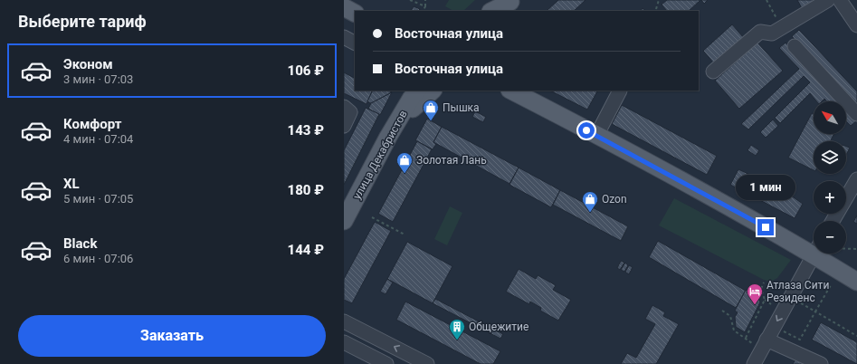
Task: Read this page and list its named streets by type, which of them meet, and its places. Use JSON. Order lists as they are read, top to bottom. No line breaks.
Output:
{"streets":{"main road":["улица Декабристов"]},"places":{"shop":["Пышка","Золотая Лань","Ozon"],"hotel":["Атлаза Сити Резиденс"],"building":["Общежитие"]},"north":"top left","page":{"heading":"Выберите тариф","banner":["Восточная улица","Восточная улица"],"list":[{"name":"Эконом","note":"3 мин · 07:03","value":"106 ₽"},{"name":"Комфорт","note":"4 мин · 07:04","value":"143 ₽"},{"name":"XL","note":"5 мин · 07:05","value":"180 ₽"},{"name":"Black","note":"6 мин · 07:06","value":"144 ₽"}],"map_buttons":["+","−"],"bubble":"1 мин","buttons":"Заказать"}}
